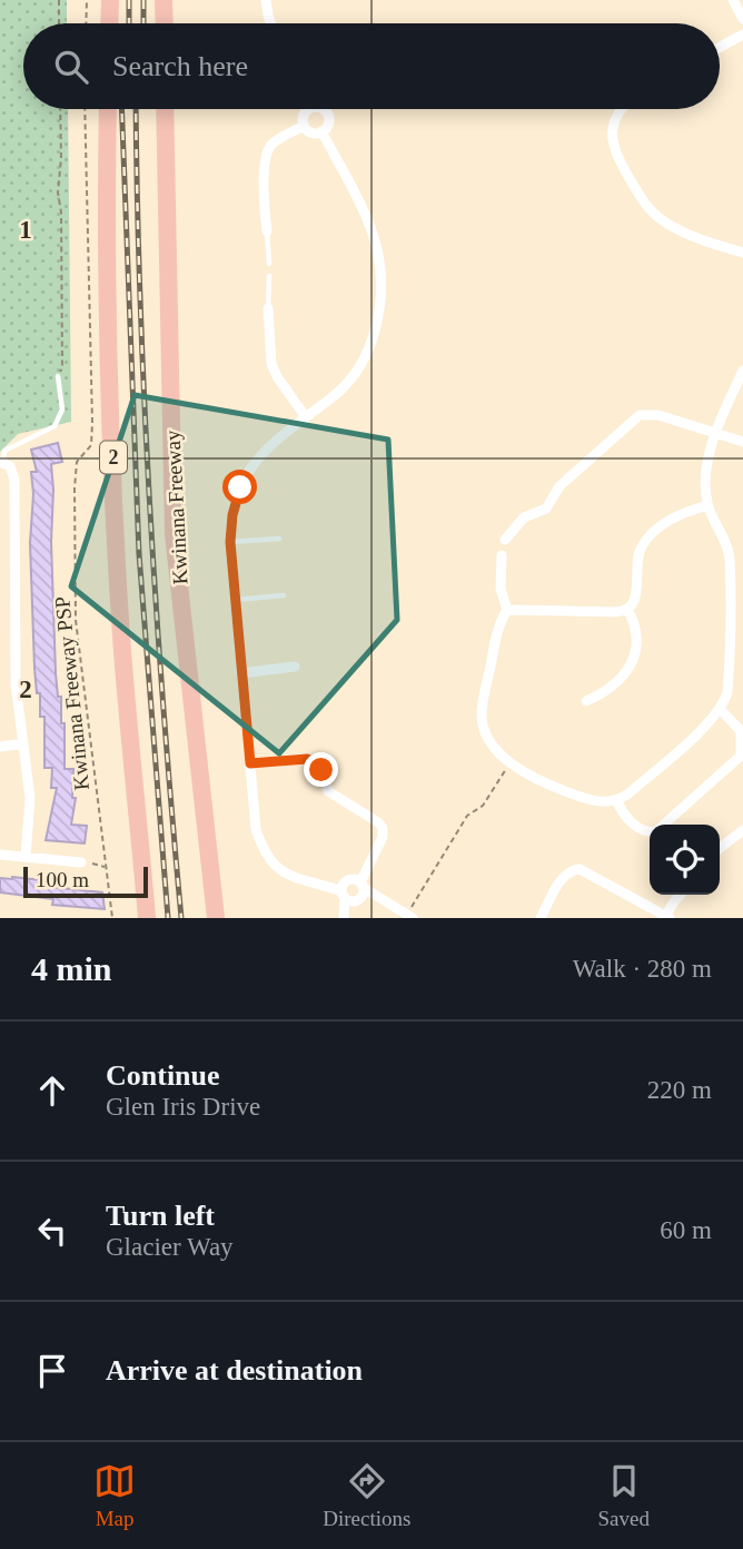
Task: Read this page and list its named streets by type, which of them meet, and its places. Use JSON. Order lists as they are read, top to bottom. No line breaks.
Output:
{"streets":{"highway":["2","Kwinana Freeway"],"path":["Kwinana Freeway PSP"]},"scale_bar":"100 m","page":{"search":"Search here","scale":"100 m","heading":["4 min","Walk · 280 m"],"list":[["Continue","Glen Iris Drive","220 m"],["Turn left","Glacier Way","60 m"],"Arrive at destination"],"nav":["Map","Directions","Saved"]},"grid":{"rows":["1","2"]}}
